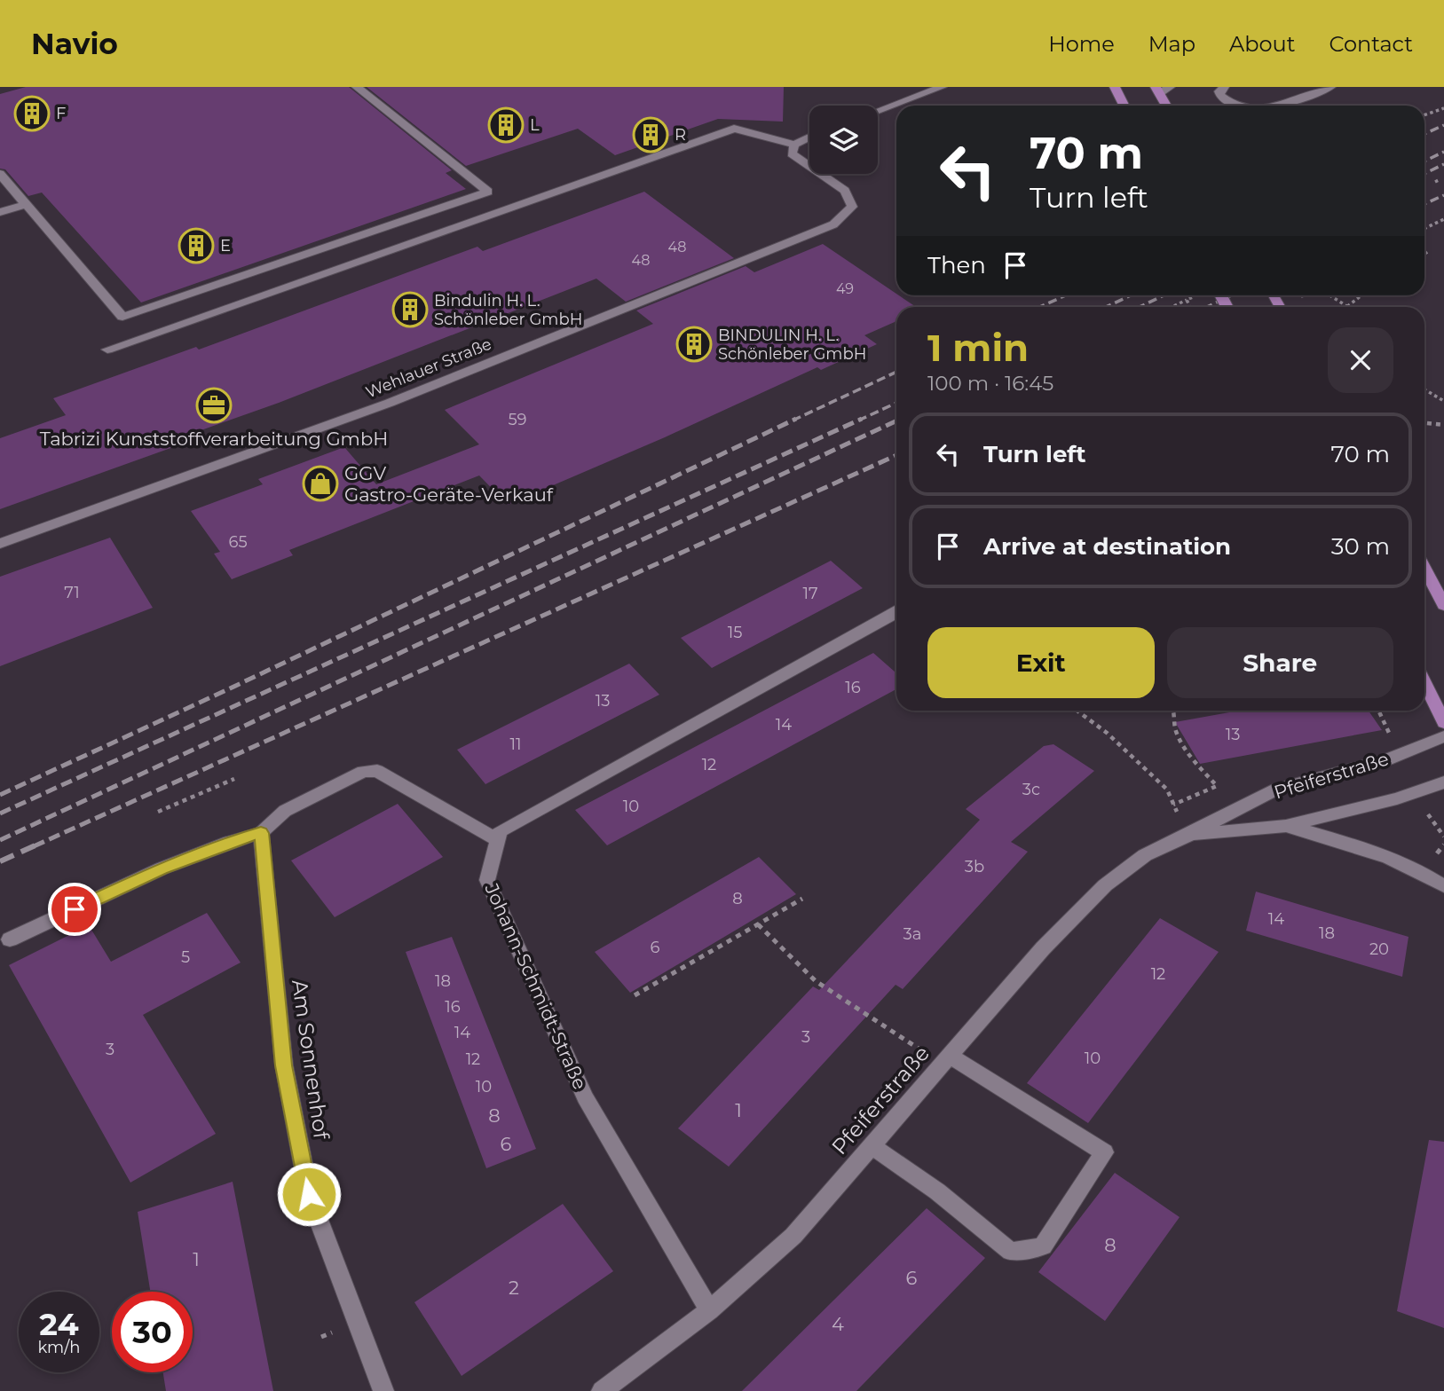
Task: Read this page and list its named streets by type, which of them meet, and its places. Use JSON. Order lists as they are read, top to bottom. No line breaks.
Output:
{"streets":{"street":["Wehlauer Straße","Pfeiferstraße","Johann-Schmidt-Straße","Am Sonnenhof"]},"crossings":[["Pfeiferstraße","Johann-Schmidt-Straße"]],"places":{"building":["F","L","R","E","Bindulin H. L. Schönleber GmbH","BINDULIN H. L. Schönleber GmbH"],"office":["Tabrizi Kunststoffverarbeitung GmbH"],"shop":["GGV Gastro-Geräte-Verkauf"]},"house_numbers":["48","48","49","59","65","71","17","15","16","13","14","13","11","12","3c","10","3b","8","14","18","3a","6","20","5","12","18","16","14","3","3","10","12","10","1","8","6","8","1","6","2","4"],"page":{"header":"Navio","nav":["Home","Map","About","Contact"],"turn":["70 m","Turn left"],"then":"Then","heading":["1 min","100 m · 16:45"],"list":[{"name":"Turn left","value":"70 m"},{"name":"Arrive at destination","value":"30 m"}],"buttons":["Exit","Share"],"speed":"24 km/h","limit":"30"}}
